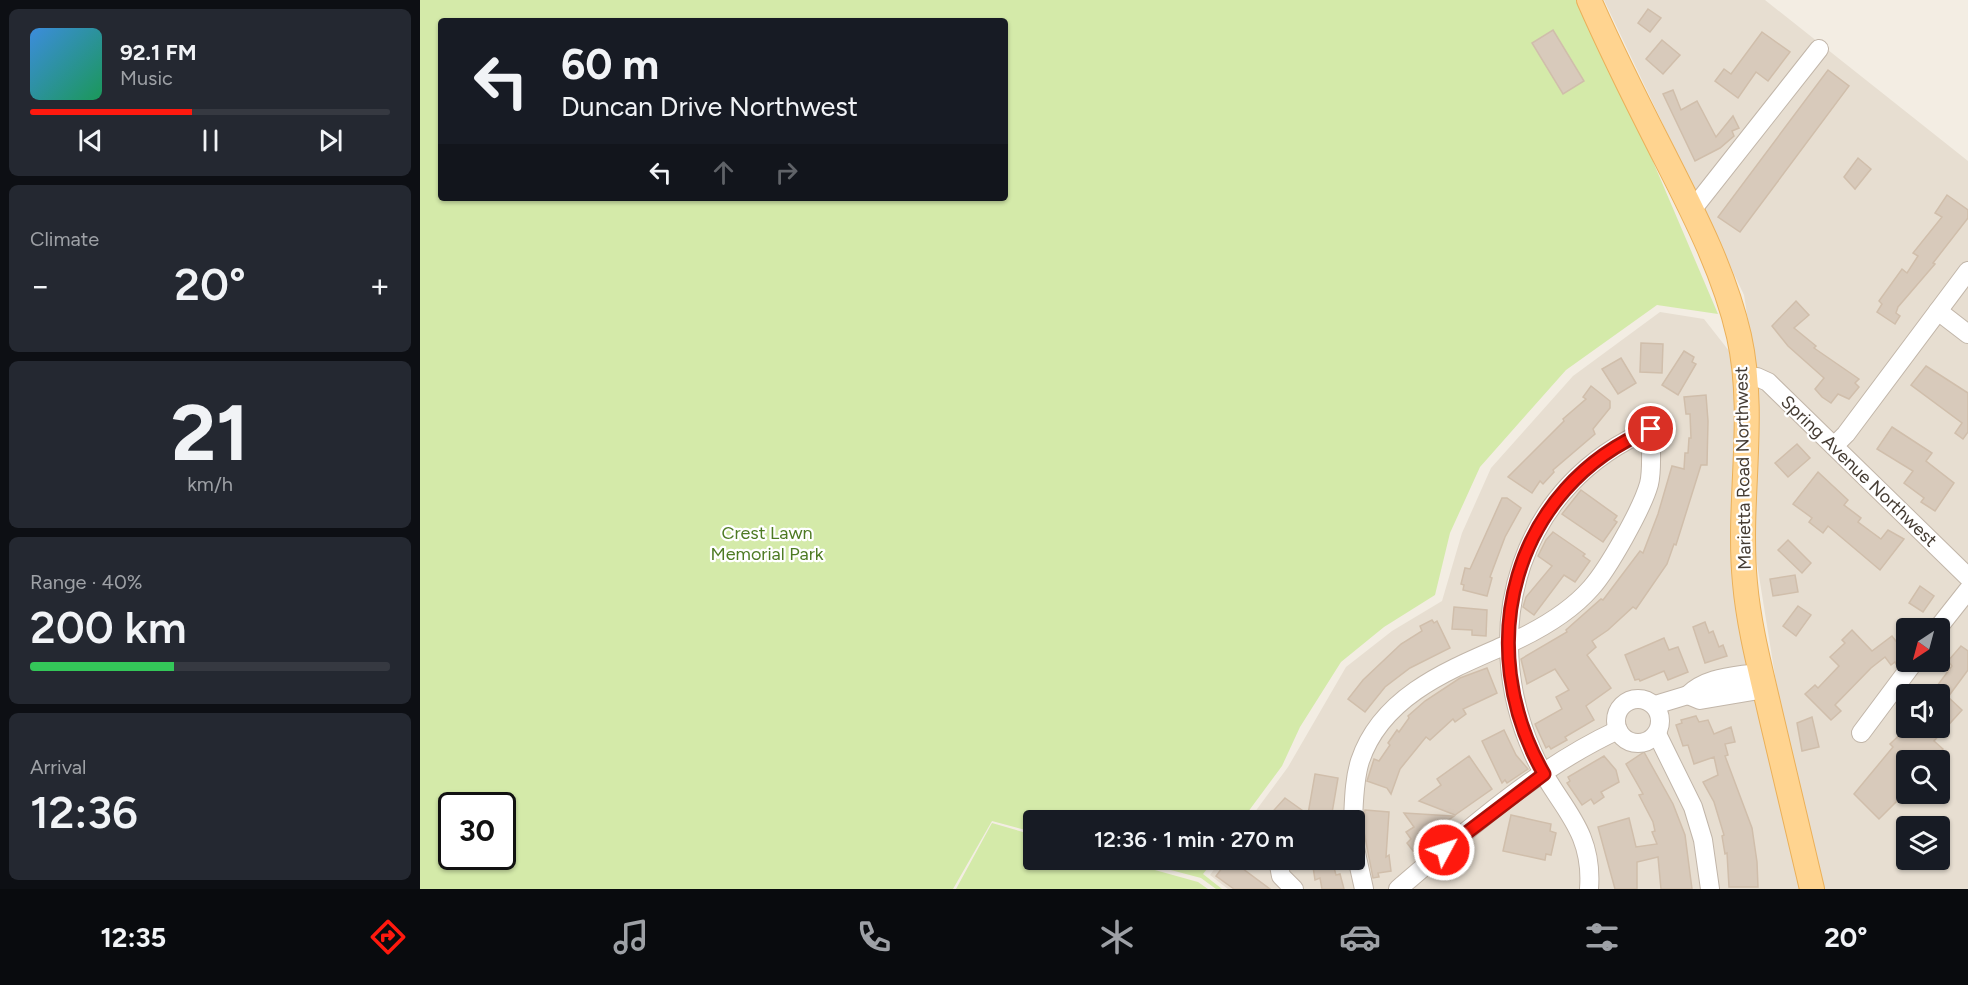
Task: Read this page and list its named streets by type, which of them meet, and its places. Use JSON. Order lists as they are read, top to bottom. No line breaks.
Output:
{"streets":{"main road":["Marietta Road Northwest"],"street":["Spring Avenue Northwest"]},"crossings":[["Marietta Road Northwest","Spring Avenue Northwest"]],"parks":["Crest Lawn Memorial Park"],"north":"bottom left","page":{"turn":["60 m","Duncan Drive Northwest"],"song":["92.1 FM","Music"],"tile":["Climate",["21","km/h"],["Range · 40%","200 km"],["Arrival","12:36"]],"heat":["−","20°","+"],"limit":"30","trip":"12:36 · 1 min · 270 m","tabs":["12:35","20°"]}}
